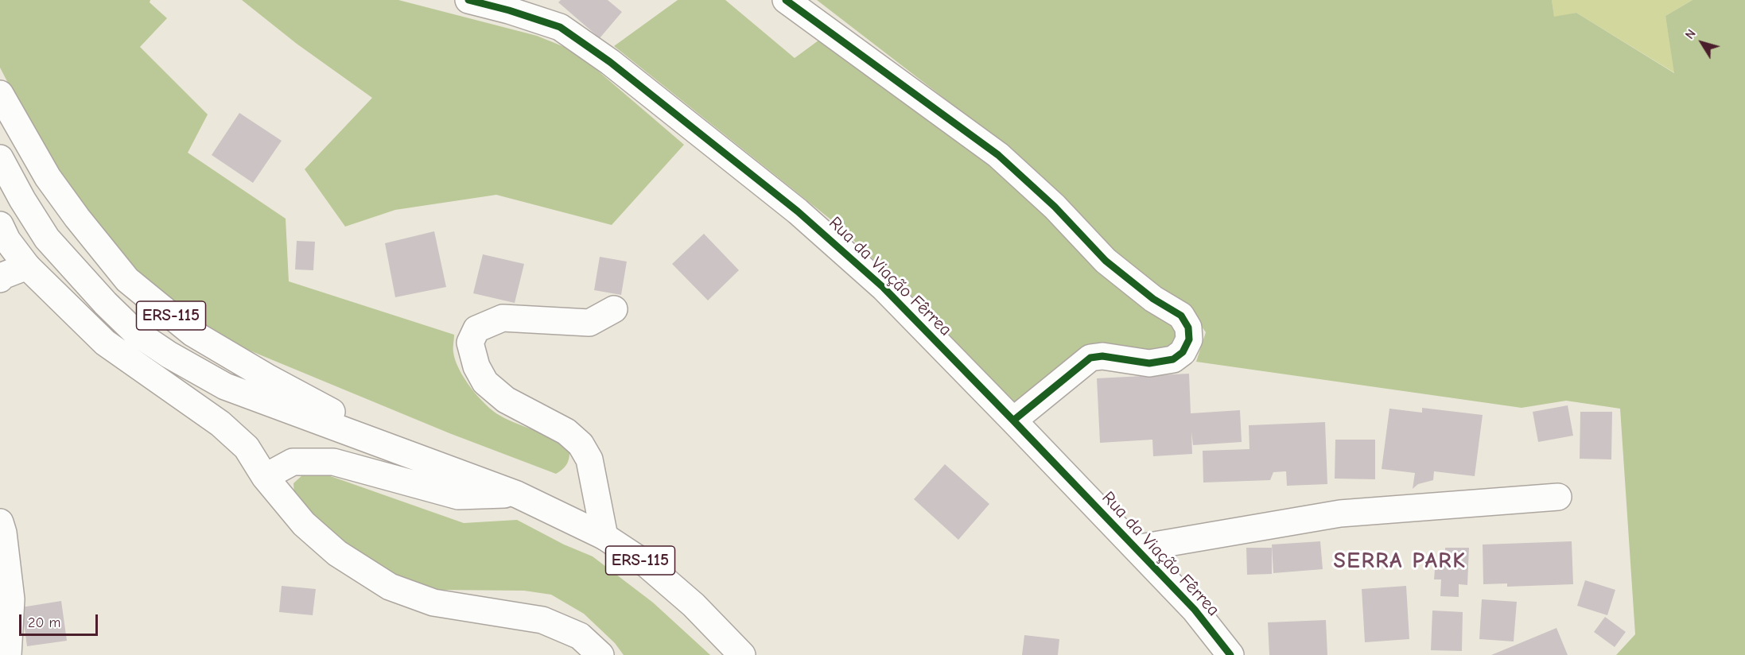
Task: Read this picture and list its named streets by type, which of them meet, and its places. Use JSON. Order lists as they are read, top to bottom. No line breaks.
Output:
{"streets":{"main road":["Rua da Viação Fêrrea","ERS-115"]},"districts":["SERRA PARK"],"scale_bar":"20 m","north":"top left"}
